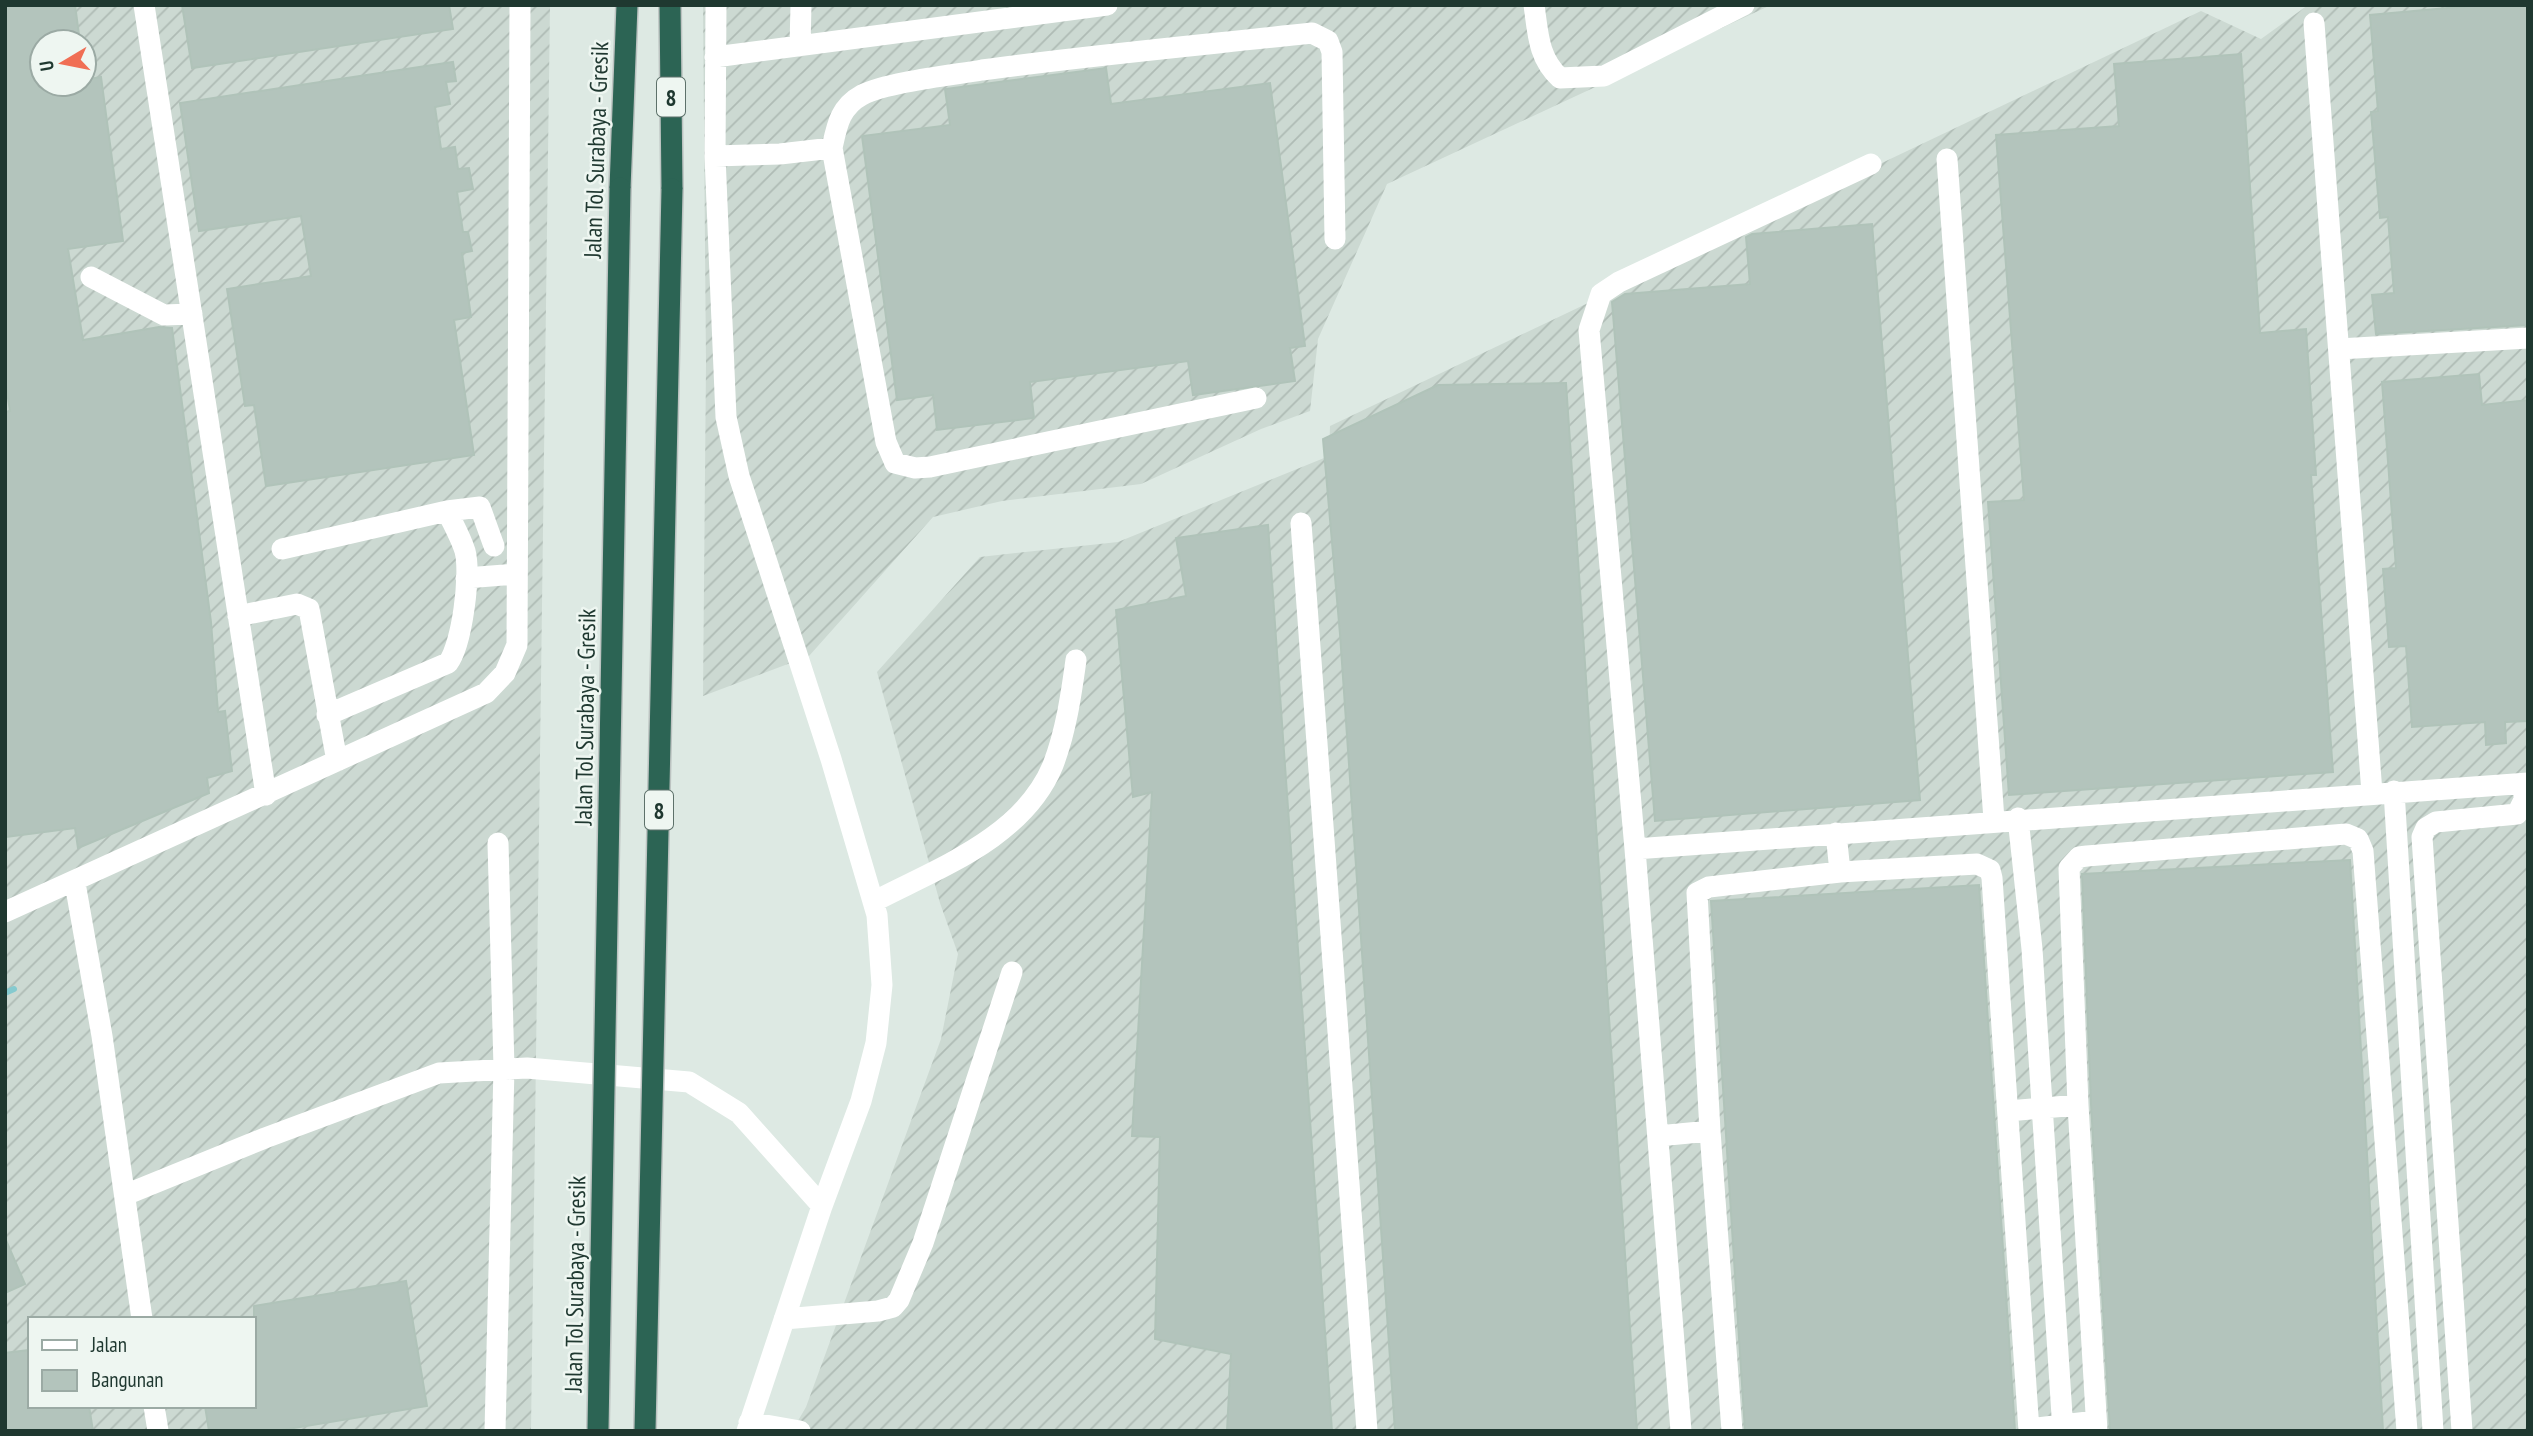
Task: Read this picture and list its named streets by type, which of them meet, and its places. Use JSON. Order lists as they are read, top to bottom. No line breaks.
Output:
{"streets":{"highway":["8","Jalan Tol Surabaya - Gresik"]},"legend":["Jalan","Bangunan"],"north":"left"}
